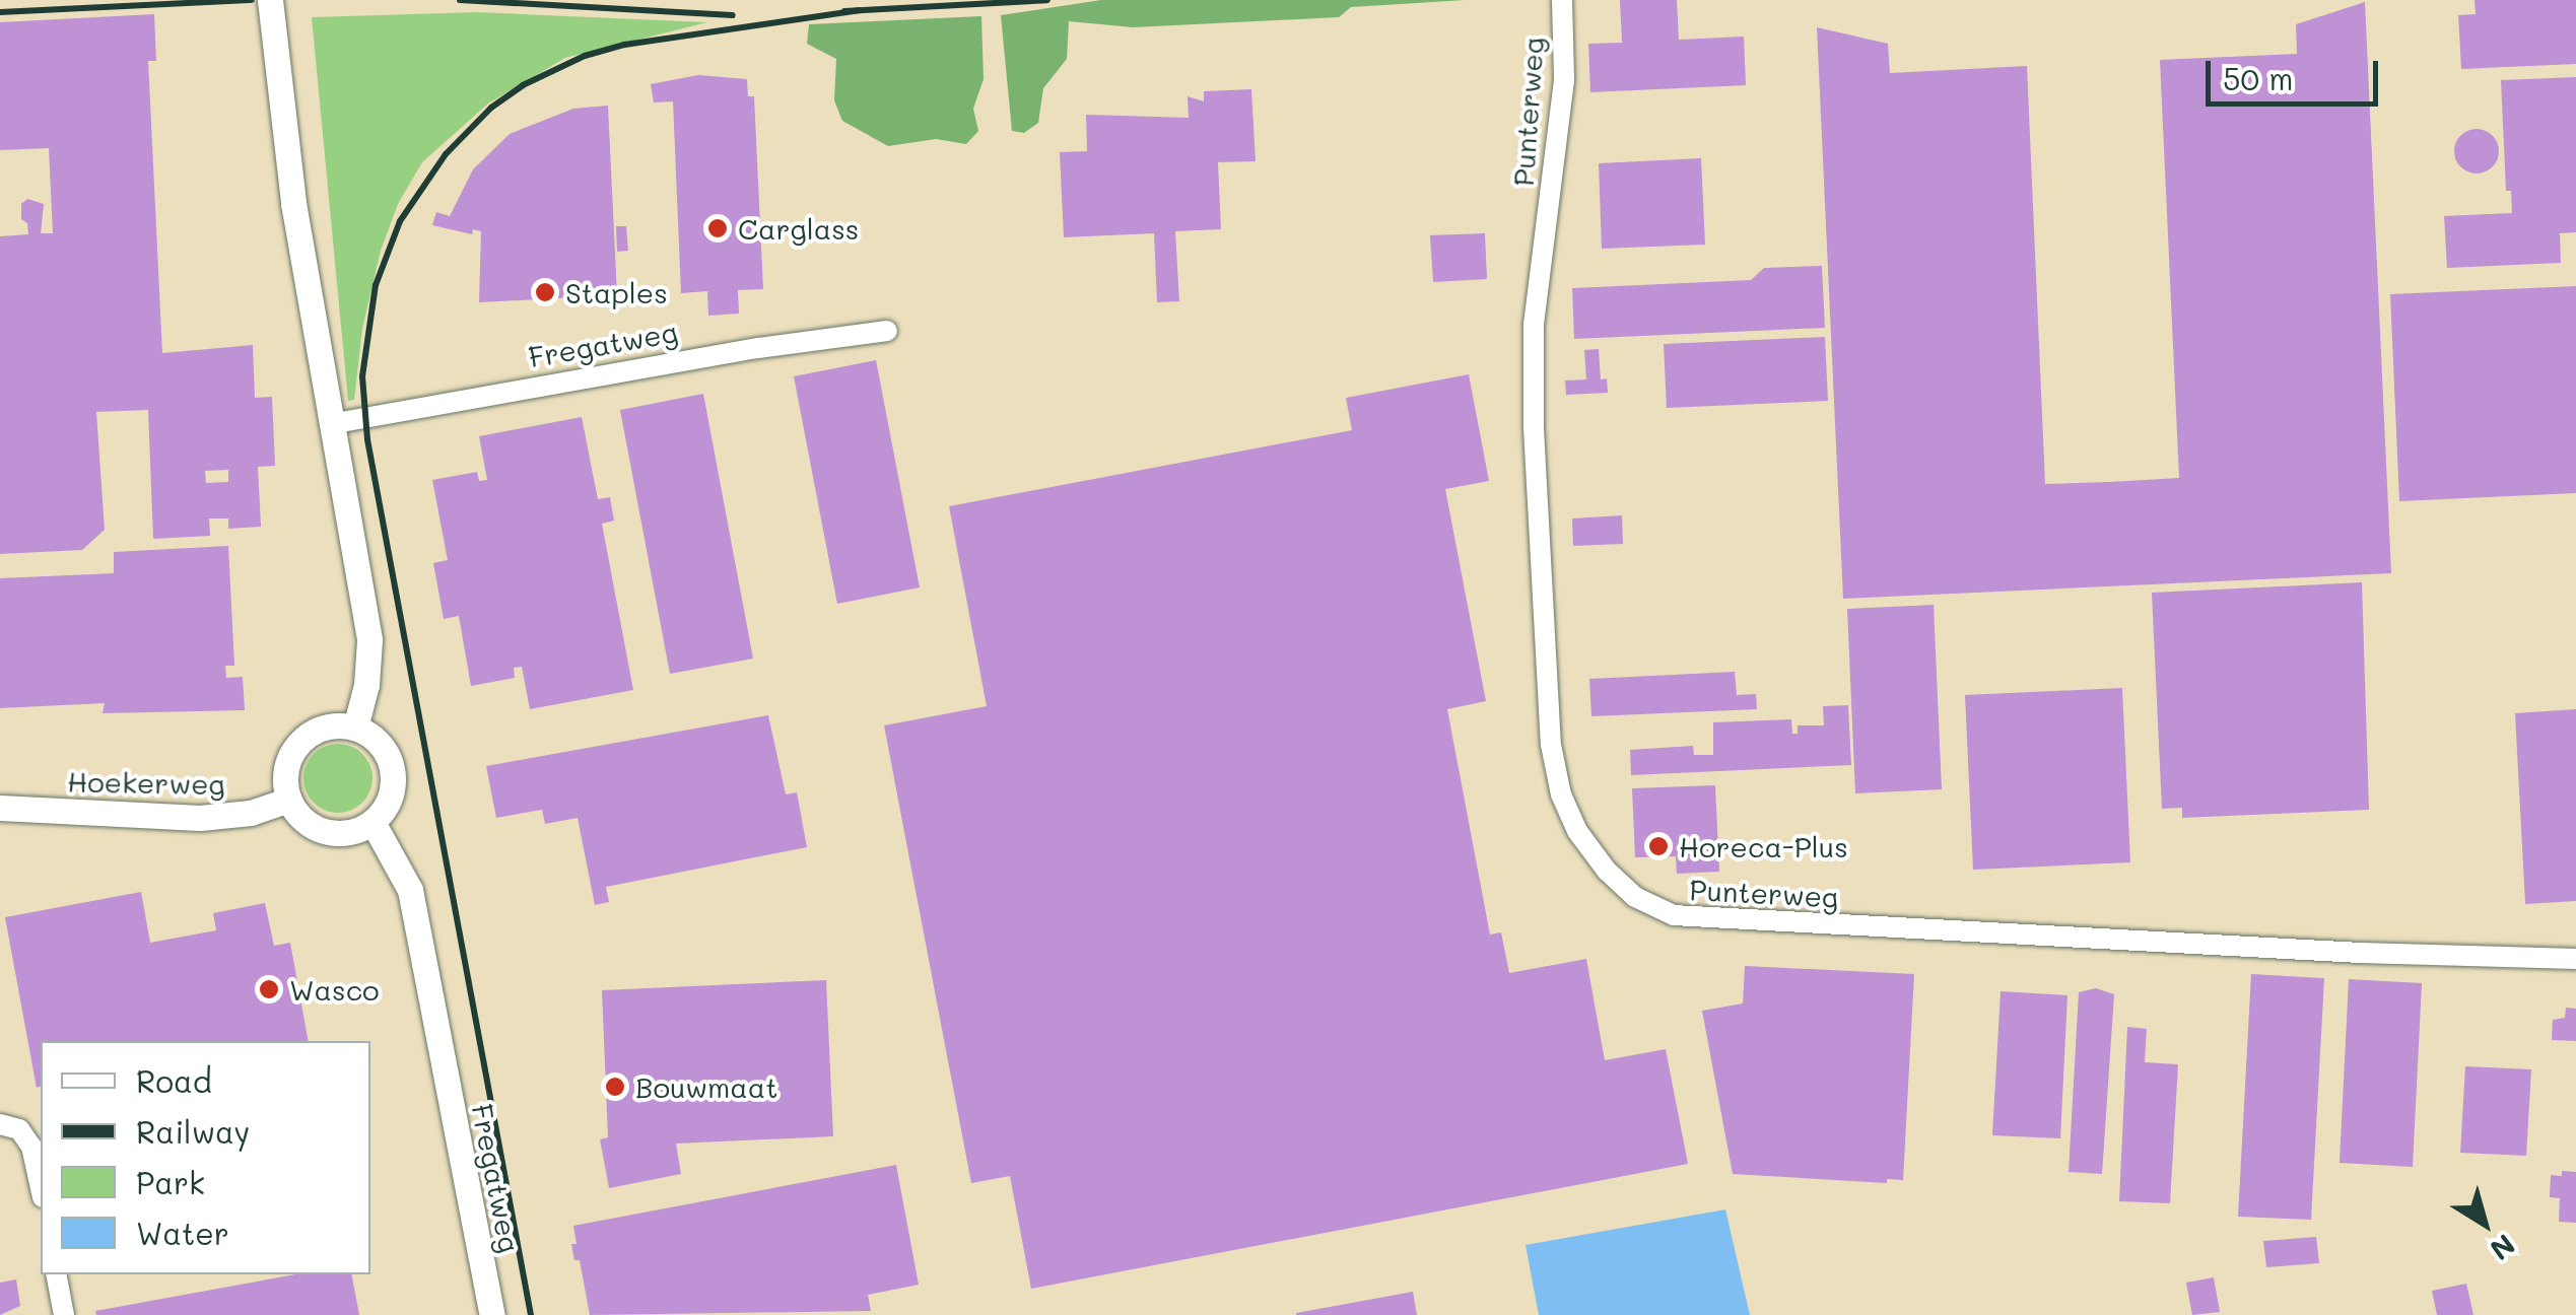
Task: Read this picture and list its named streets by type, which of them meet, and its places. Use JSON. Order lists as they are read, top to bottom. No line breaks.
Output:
{"streets":{"street":["Punterweg","Fregatweg","Hoekerweg"]},"crossings":[["Fregatweg","Hoekerweg"]],"places":["Carglass","Staples","Horeca-Plus","Wasco","Bouwmaat"],"legend":["Road","Railway","Park","Water"],"scale_bar":"50 m","north":"bottom right"}
